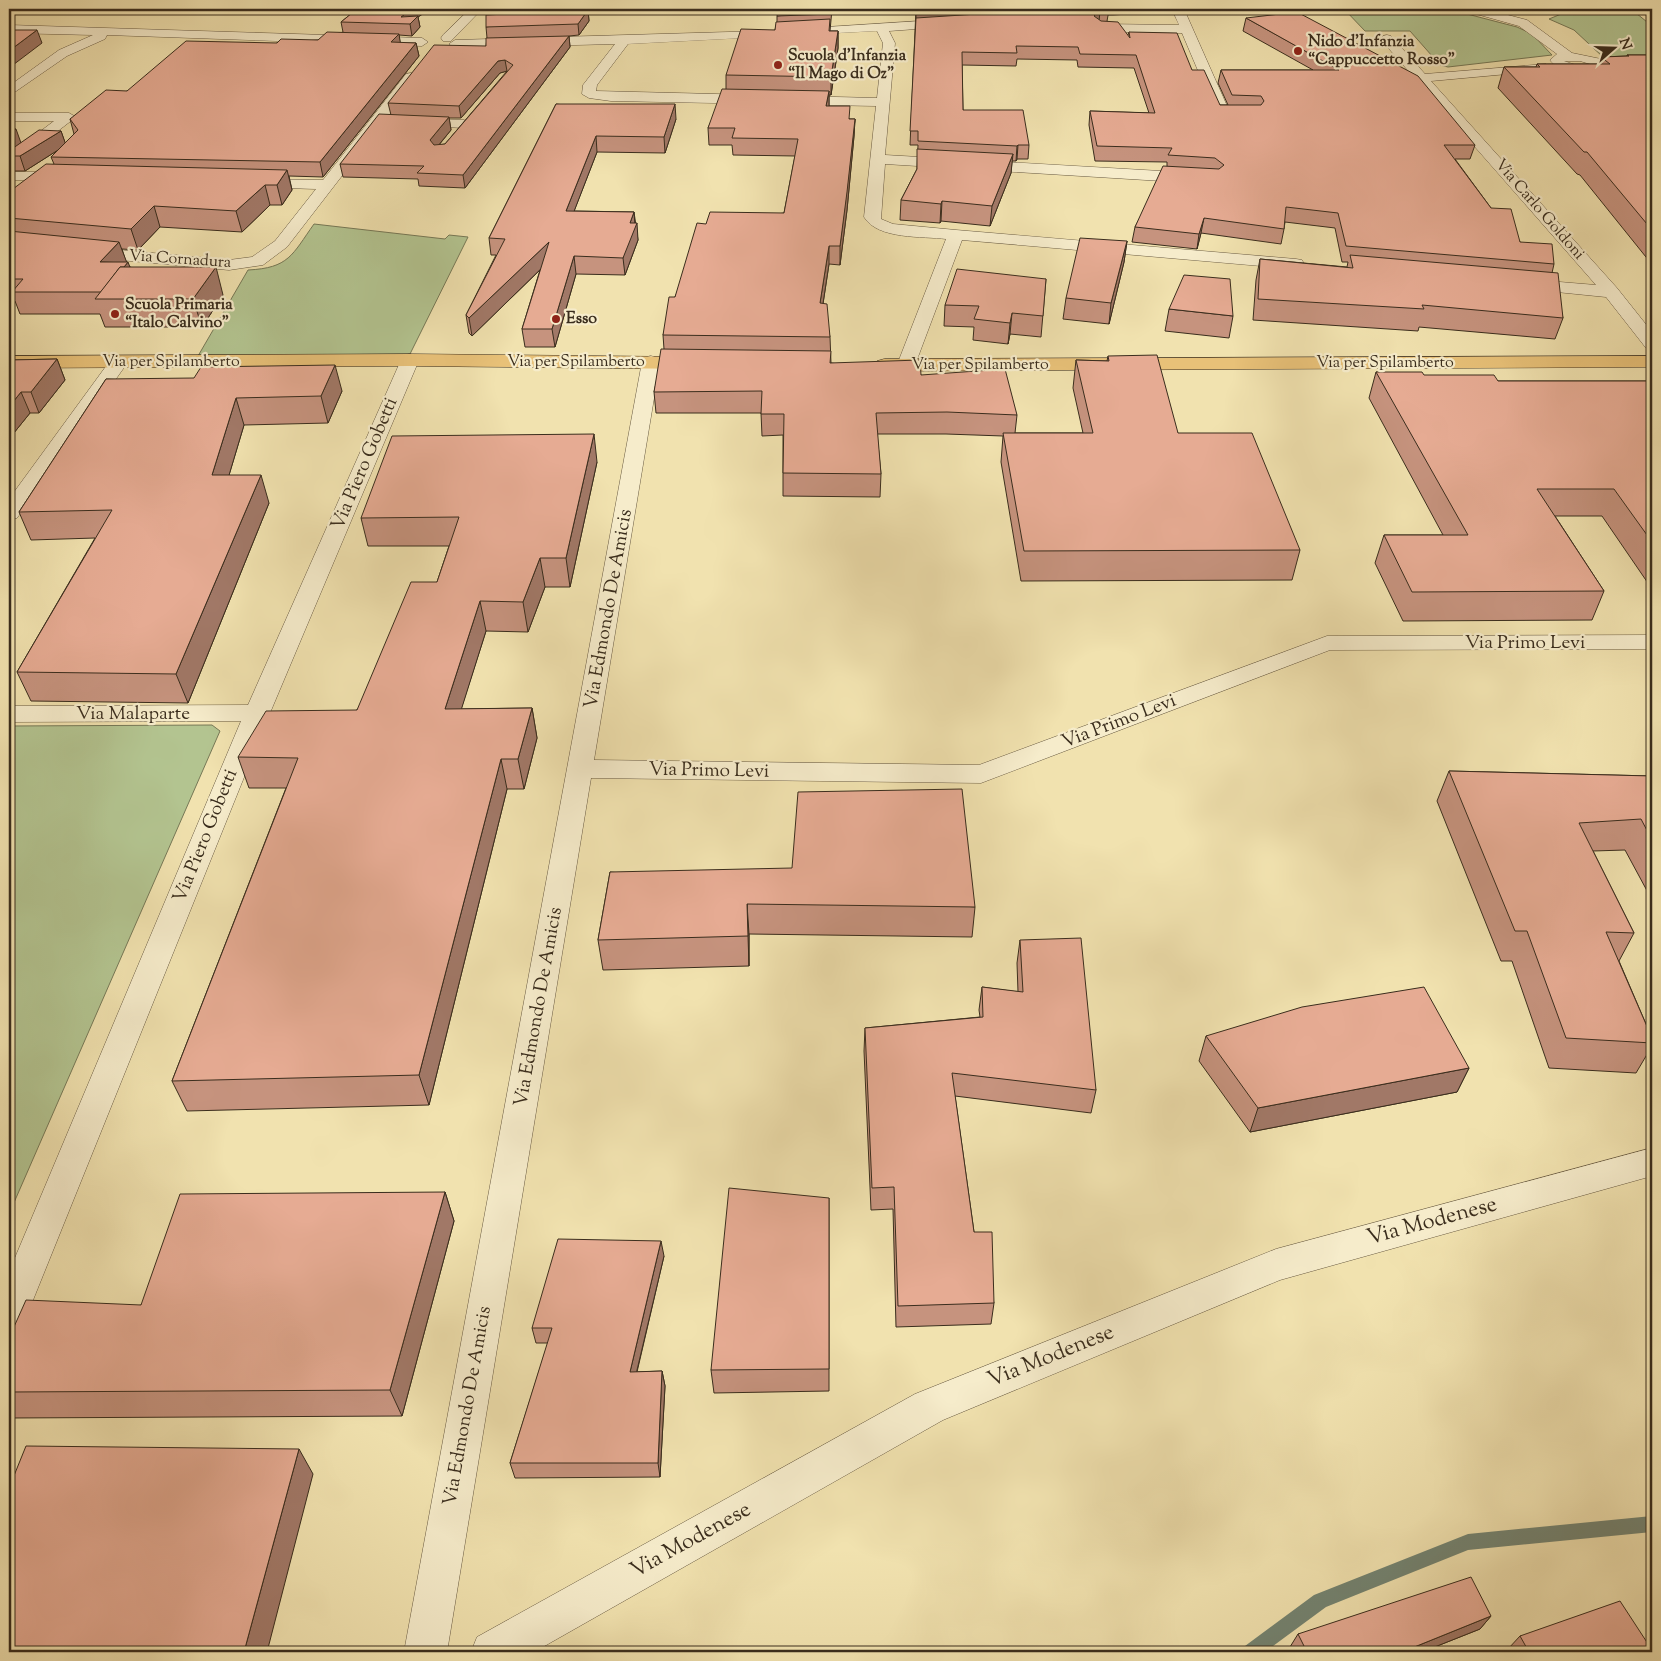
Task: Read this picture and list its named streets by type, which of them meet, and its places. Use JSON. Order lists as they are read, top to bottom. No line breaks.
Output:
{"streets":{"main road":["Via per Spilamberto"],"street":["Via Carlo Goldoni","Via Cornadura","Via Piero Gobetti","Via Edmondo De Amicis","Via Primo Levi","Via Malaparte","Via Modenese"]},"crossings":[["Via per Spilamberto","Via Piero Gobetti"],["Via per Spilamberto","Via Edmondo De Amicis"],["Via Piero Gobetti","Via Malaparte"],["Via Edmondo De Amicis","Via Primo Levi"]],"places":["Nido d’Infanzia “Cappuccetto Rosso”","Scuola d’Infanzia “Il Mago di Oz”","Scuola Primaria “Italo Calvino”","Esso"],"north":"right"}
